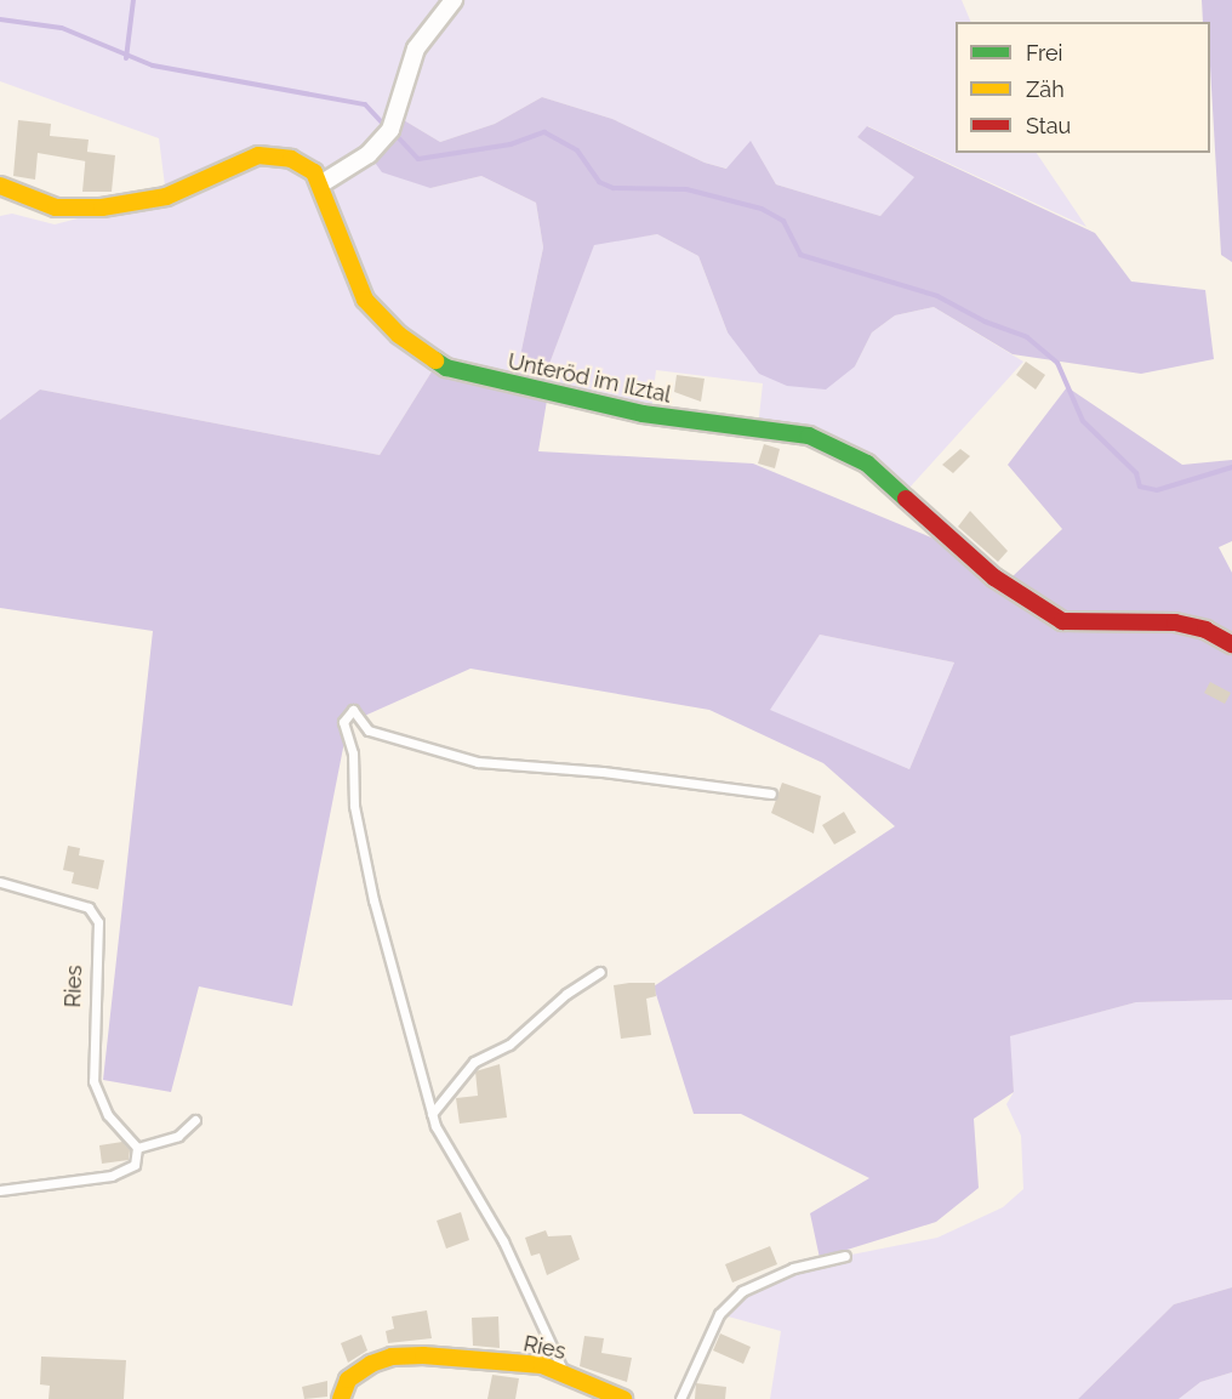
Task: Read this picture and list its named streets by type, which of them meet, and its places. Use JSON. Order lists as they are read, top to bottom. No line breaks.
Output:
{"streets":{"street":["Unteröd im Ilztal","Ries"]},"legend":["Frei","Zäh","Stau"]}
